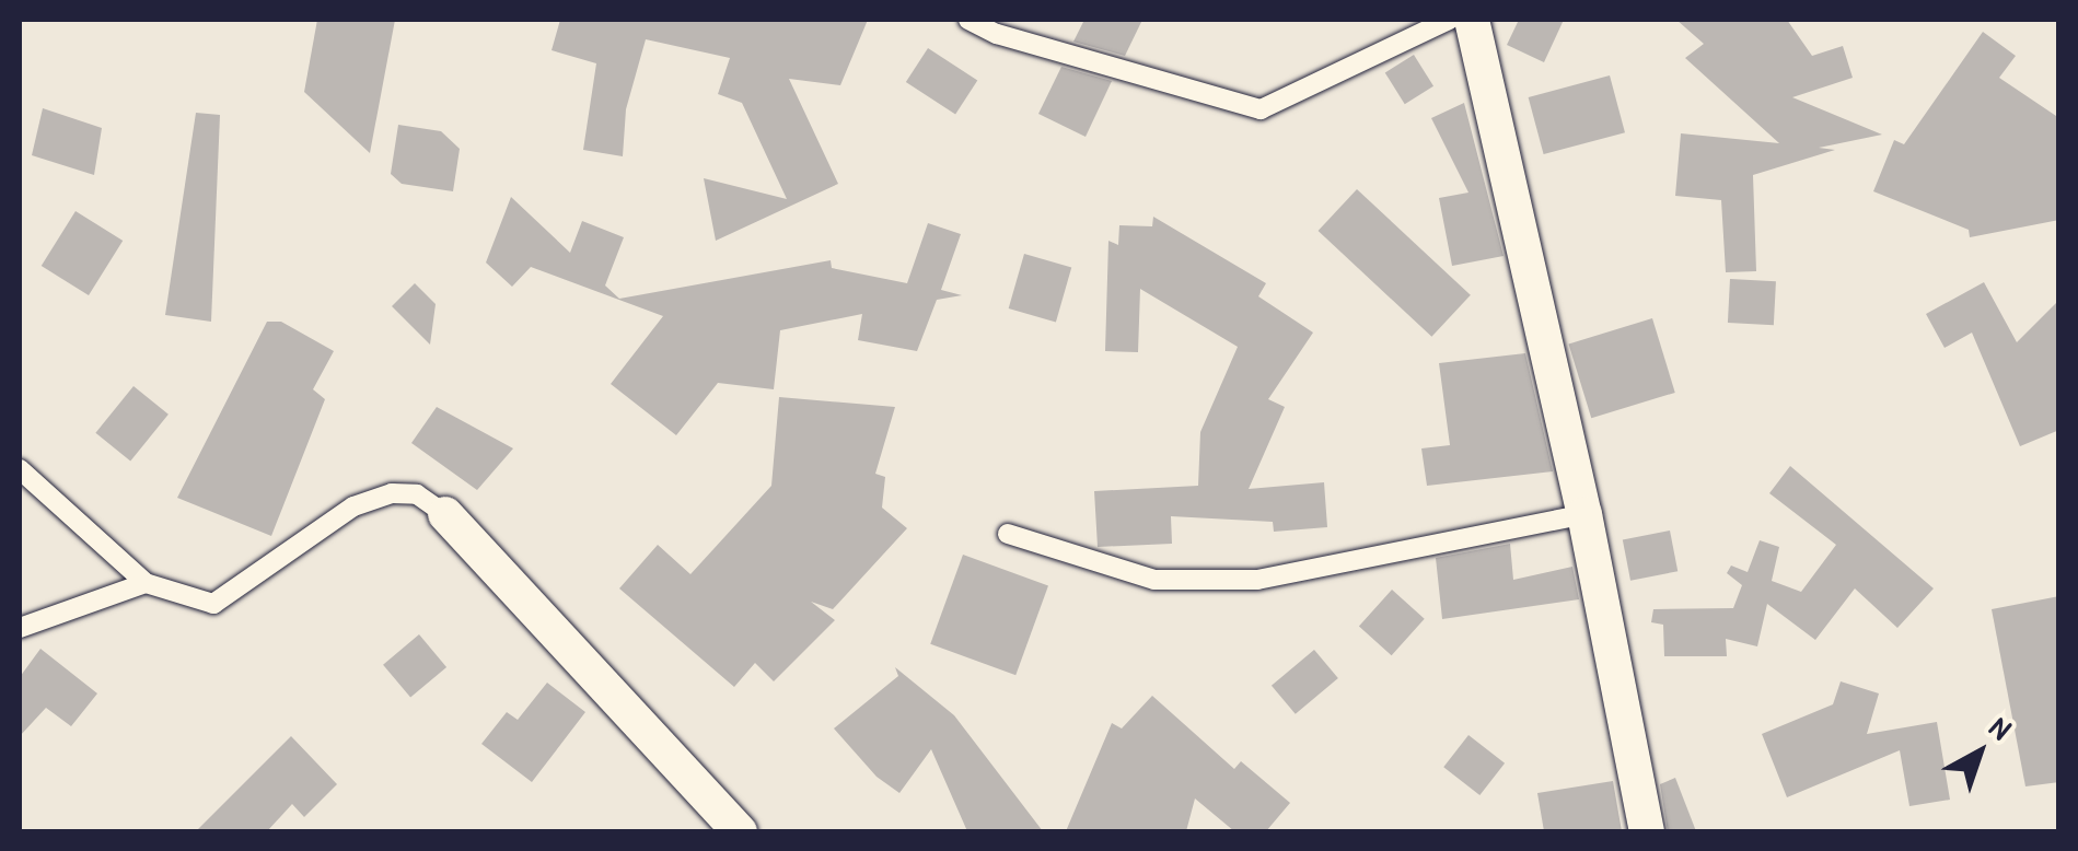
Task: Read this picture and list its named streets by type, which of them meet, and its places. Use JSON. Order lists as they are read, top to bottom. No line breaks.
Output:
{"north":"top right"}
